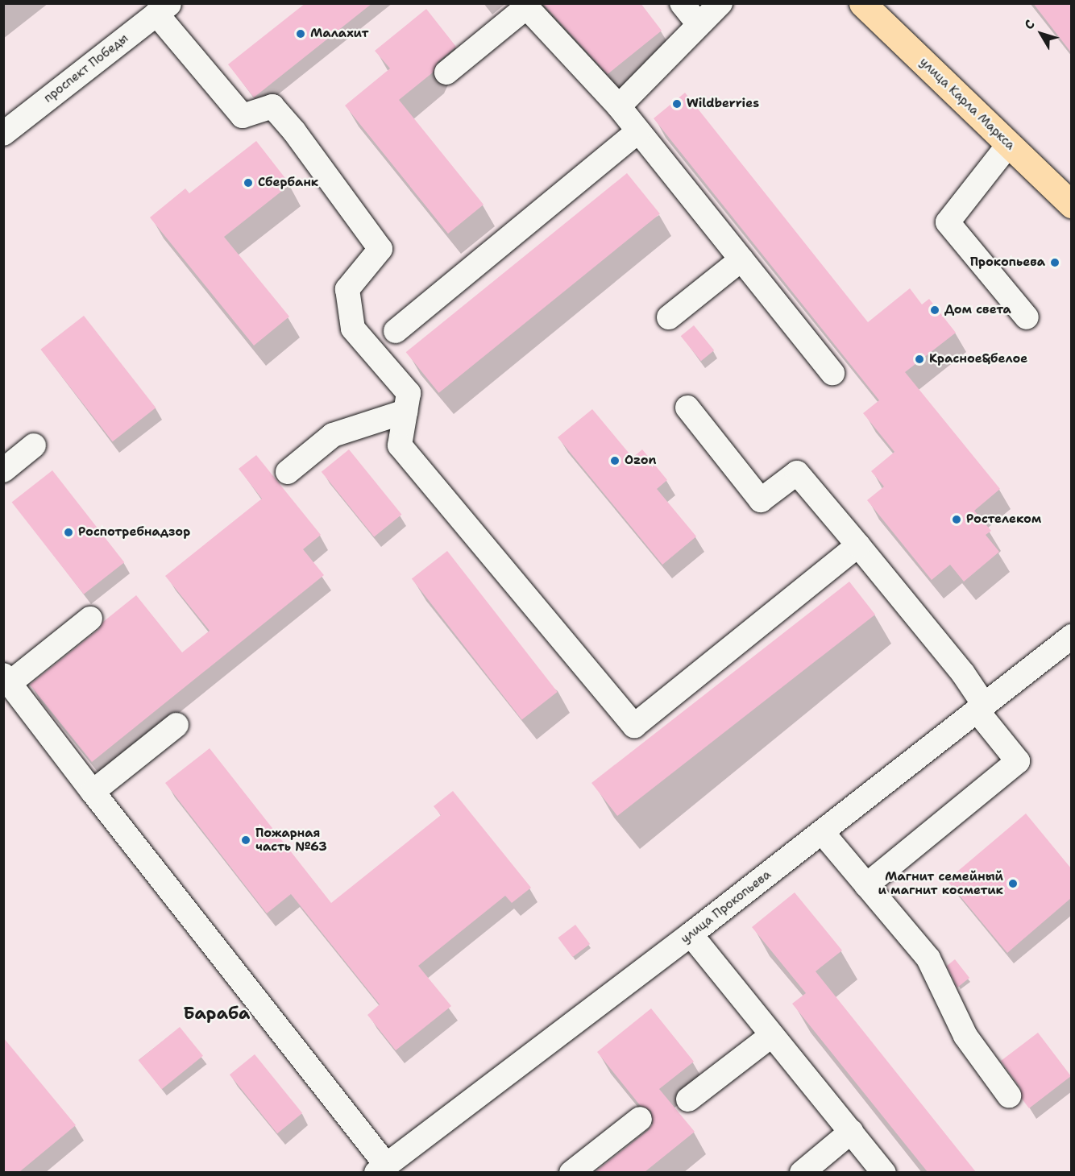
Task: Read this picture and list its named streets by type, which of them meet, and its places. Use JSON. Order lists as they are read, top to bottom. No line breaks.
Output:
{"streets":{"main road":["улица Карла Маркса"],"street":["проспект Победы","улица Прокопьева"]},"districts":["Бараба"],"places":["Малахит","Wildberries","Сбербанк","Прокопьева","Дом света","Красное&белое","Ozon","Ростелеком","Роспотребнадзор","Пожарная часть №63","Магнит семейный и магнит косметик"],"north":"top left"}
